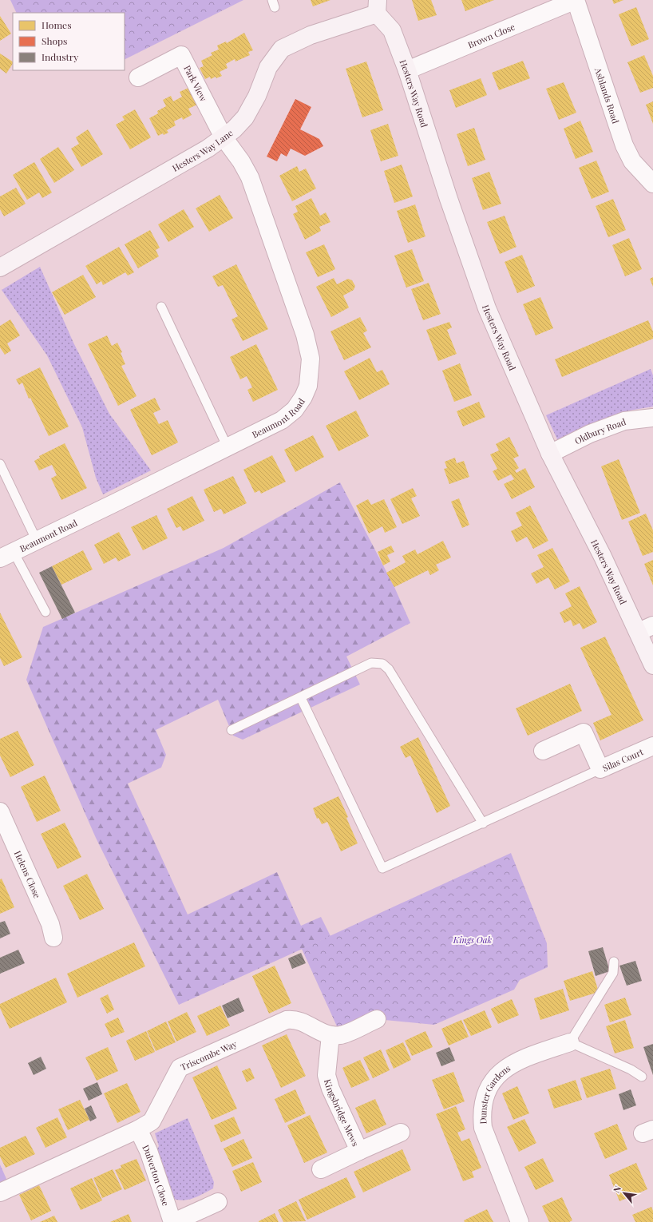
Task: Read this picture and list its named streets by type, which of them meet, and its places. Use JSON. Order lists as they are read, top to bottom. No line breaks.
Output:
{"streets":{"street":["Brown Close","Park View","Hesters Way Road","Ashlands Road","Hesters Way Lane","Beaumont Road","Oldbury Road","Silas Court","Helens Close","Triscombe Way","Dunster Gardens","Kingsbridge Mews","Dulverton Close"]},"crossings":[["Brown Close","Hesters Way Road"],["Brown Close","Ashlands Road"],["Park View","Hesters Way Lane"],["Park View","Beaumont Road"],["Hesters Way Road","Hesters Way Lane"],["Hesters Way Road","Oldbury Road"],["Hesters Way Lane","Beaumont Road"],["Triscombe Way","Kingsbridge Mews"],["Triscombe Way","Dulverton Close"]],"parks":["Kings Oak"],"legend":["Homes","Shops","Industry"],"north":"top left"}
